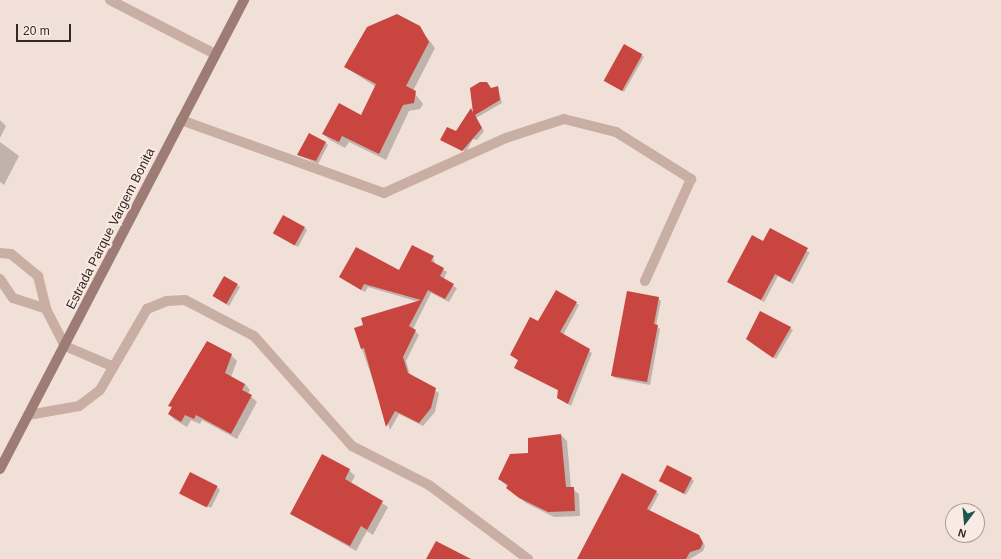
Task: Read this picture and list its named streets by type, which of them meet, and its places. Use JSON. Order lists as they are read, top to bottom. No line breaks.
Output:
{"streets":{"main road":["Estrada Parque Vargem Bonita"]},"scale_bar":"20 m","north":"bottom"}
